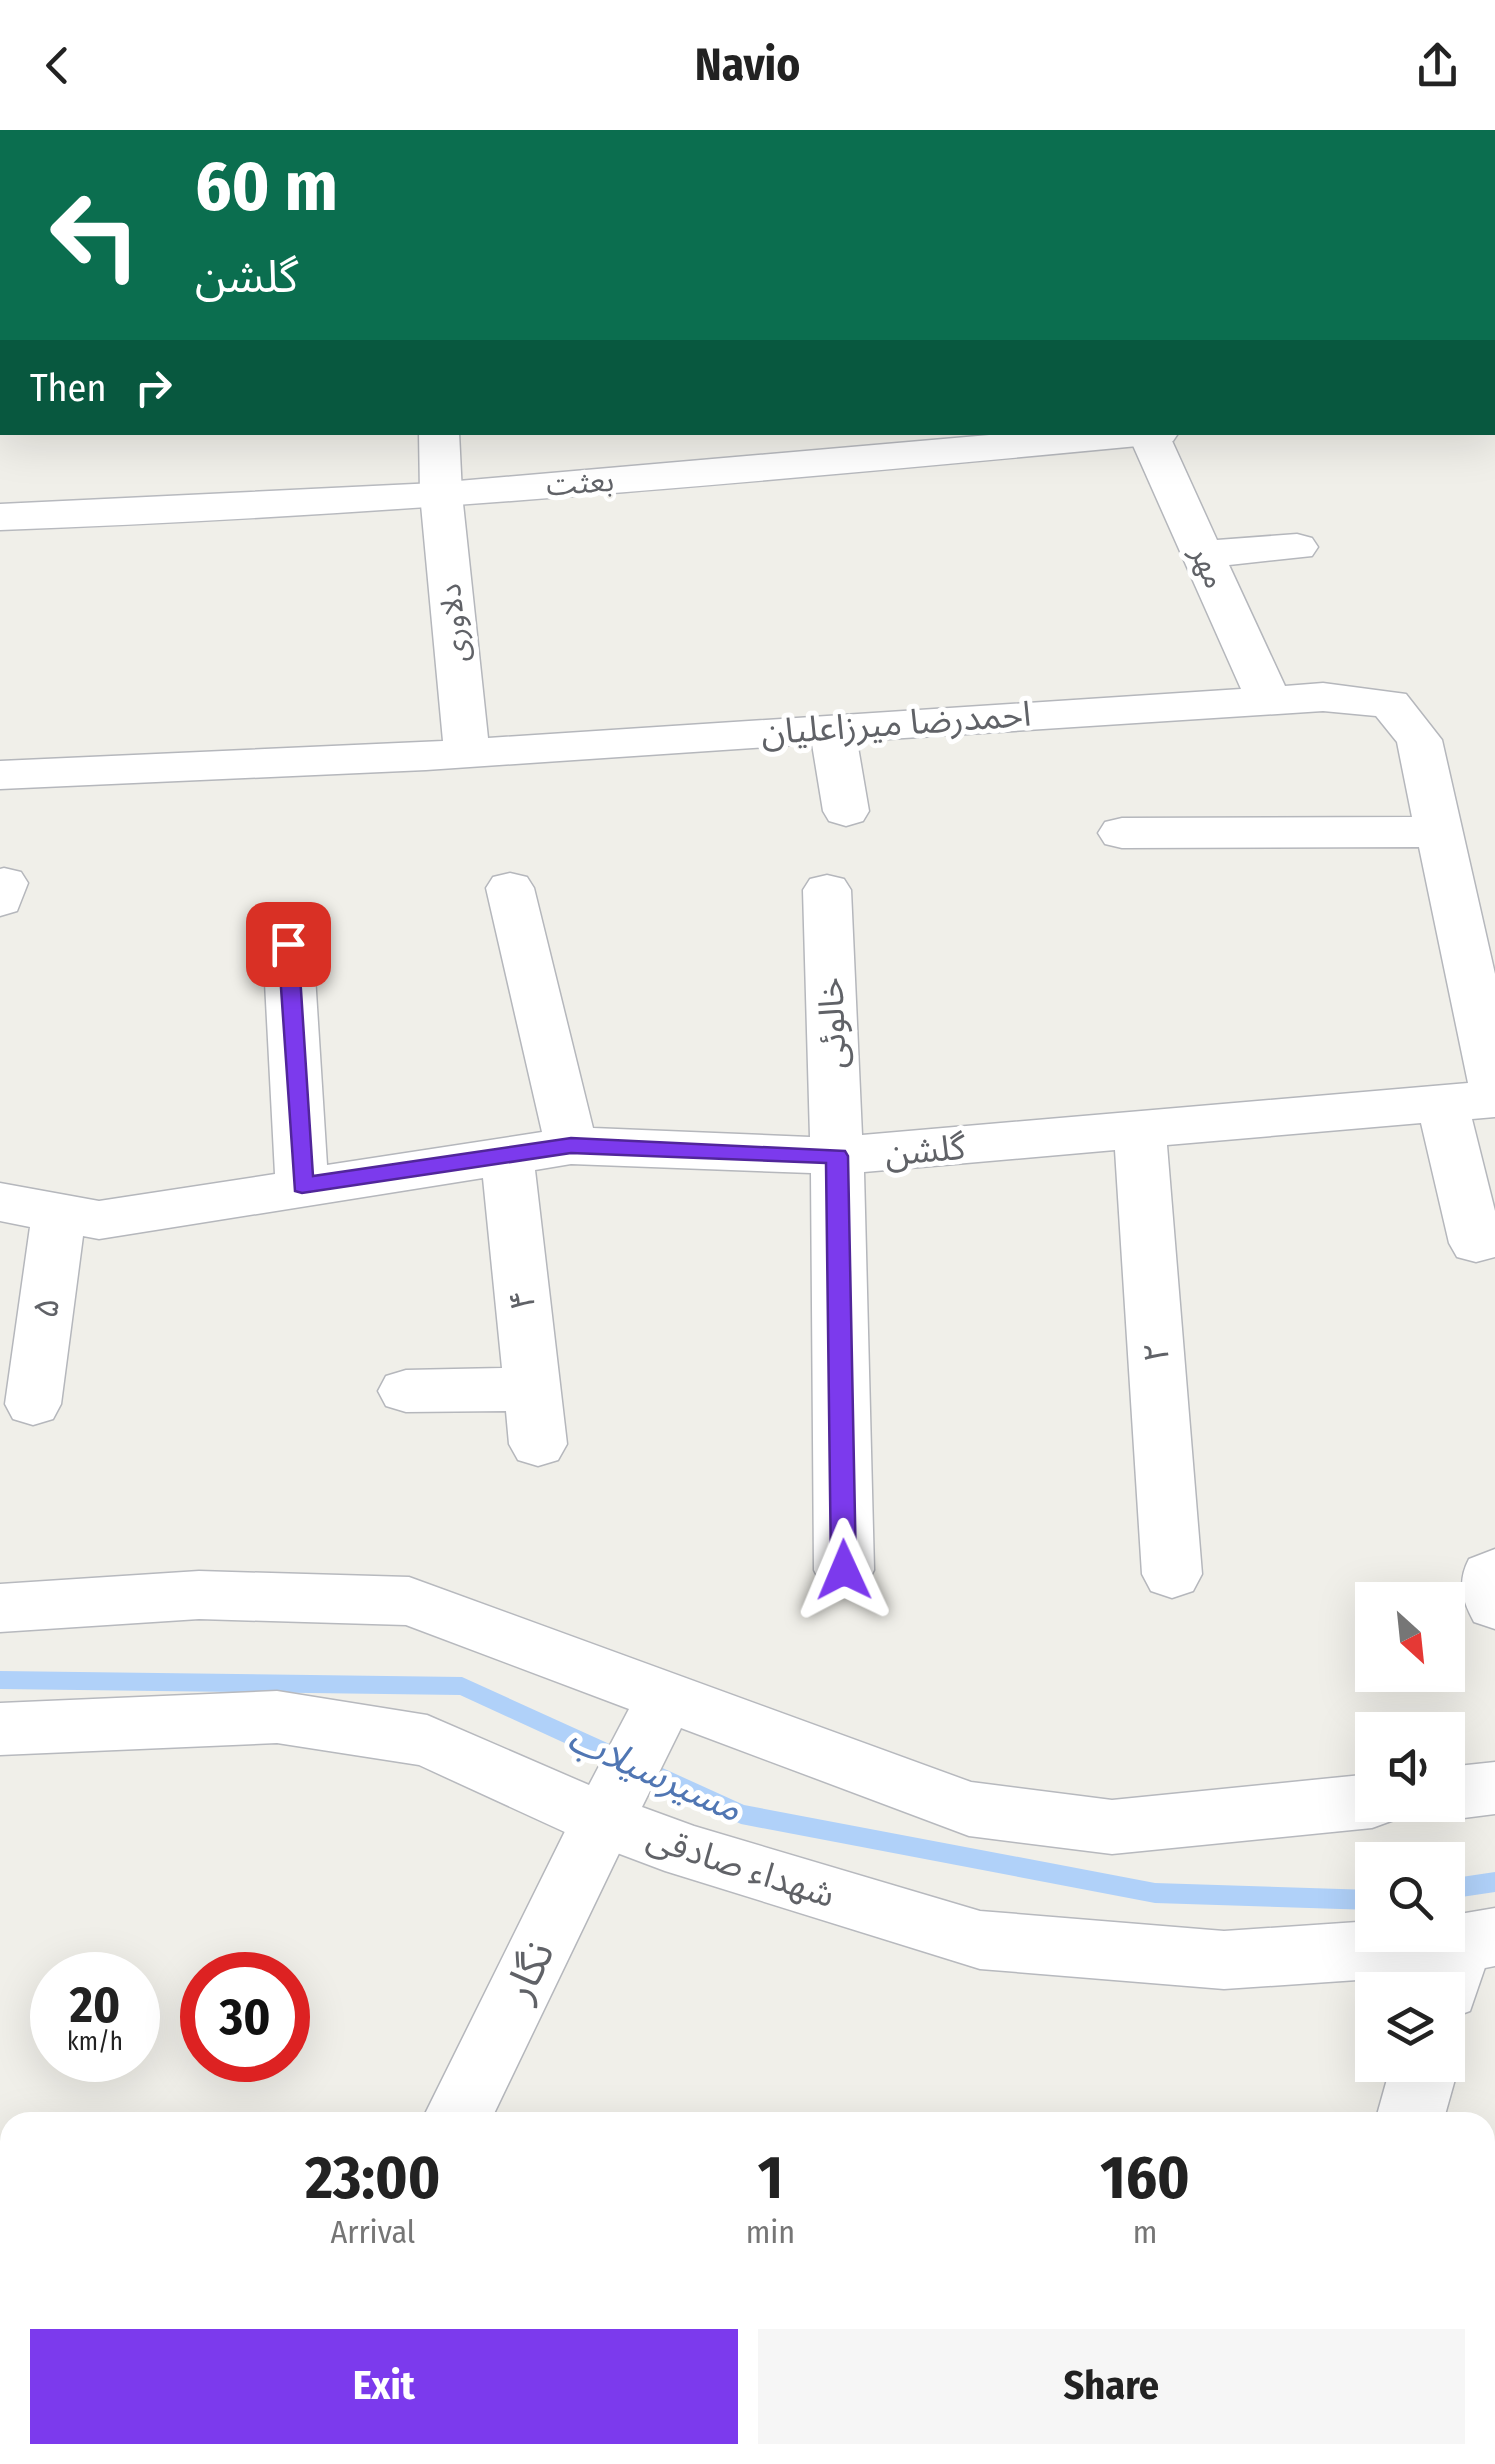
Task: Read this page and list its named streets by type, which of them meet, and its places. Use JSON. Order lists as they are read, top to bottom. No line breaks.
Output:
{"streets":{"street":["بعثت","مهر","دلاوری","احمدرضا میرزاعلیان","خالوئی","گلشن","۴","۵","۲","شهداء صادقی","نگار"]},"crossings":[["بعثت","دلاوری"],["مهر","احمدرضا میرزاعلیان"],["دلاوری","احمدرضا میرزاعلیان"],["خالوئی","گلشن"],["گلشن","۴"],["گلشن","۵"],["گلشن","۲"],["شهداء صادقی","نگار"]],"water":["مسیرسیلاب"],"north":"bottom right","page":{"header":"Navio","turn":["60 m","گلشن"],"then":"Then","speed":"20 km/h","limit":"30","eta":["23:00","Arrival","1","min","160","m"],"buttons":["Exit","Share"]}}
